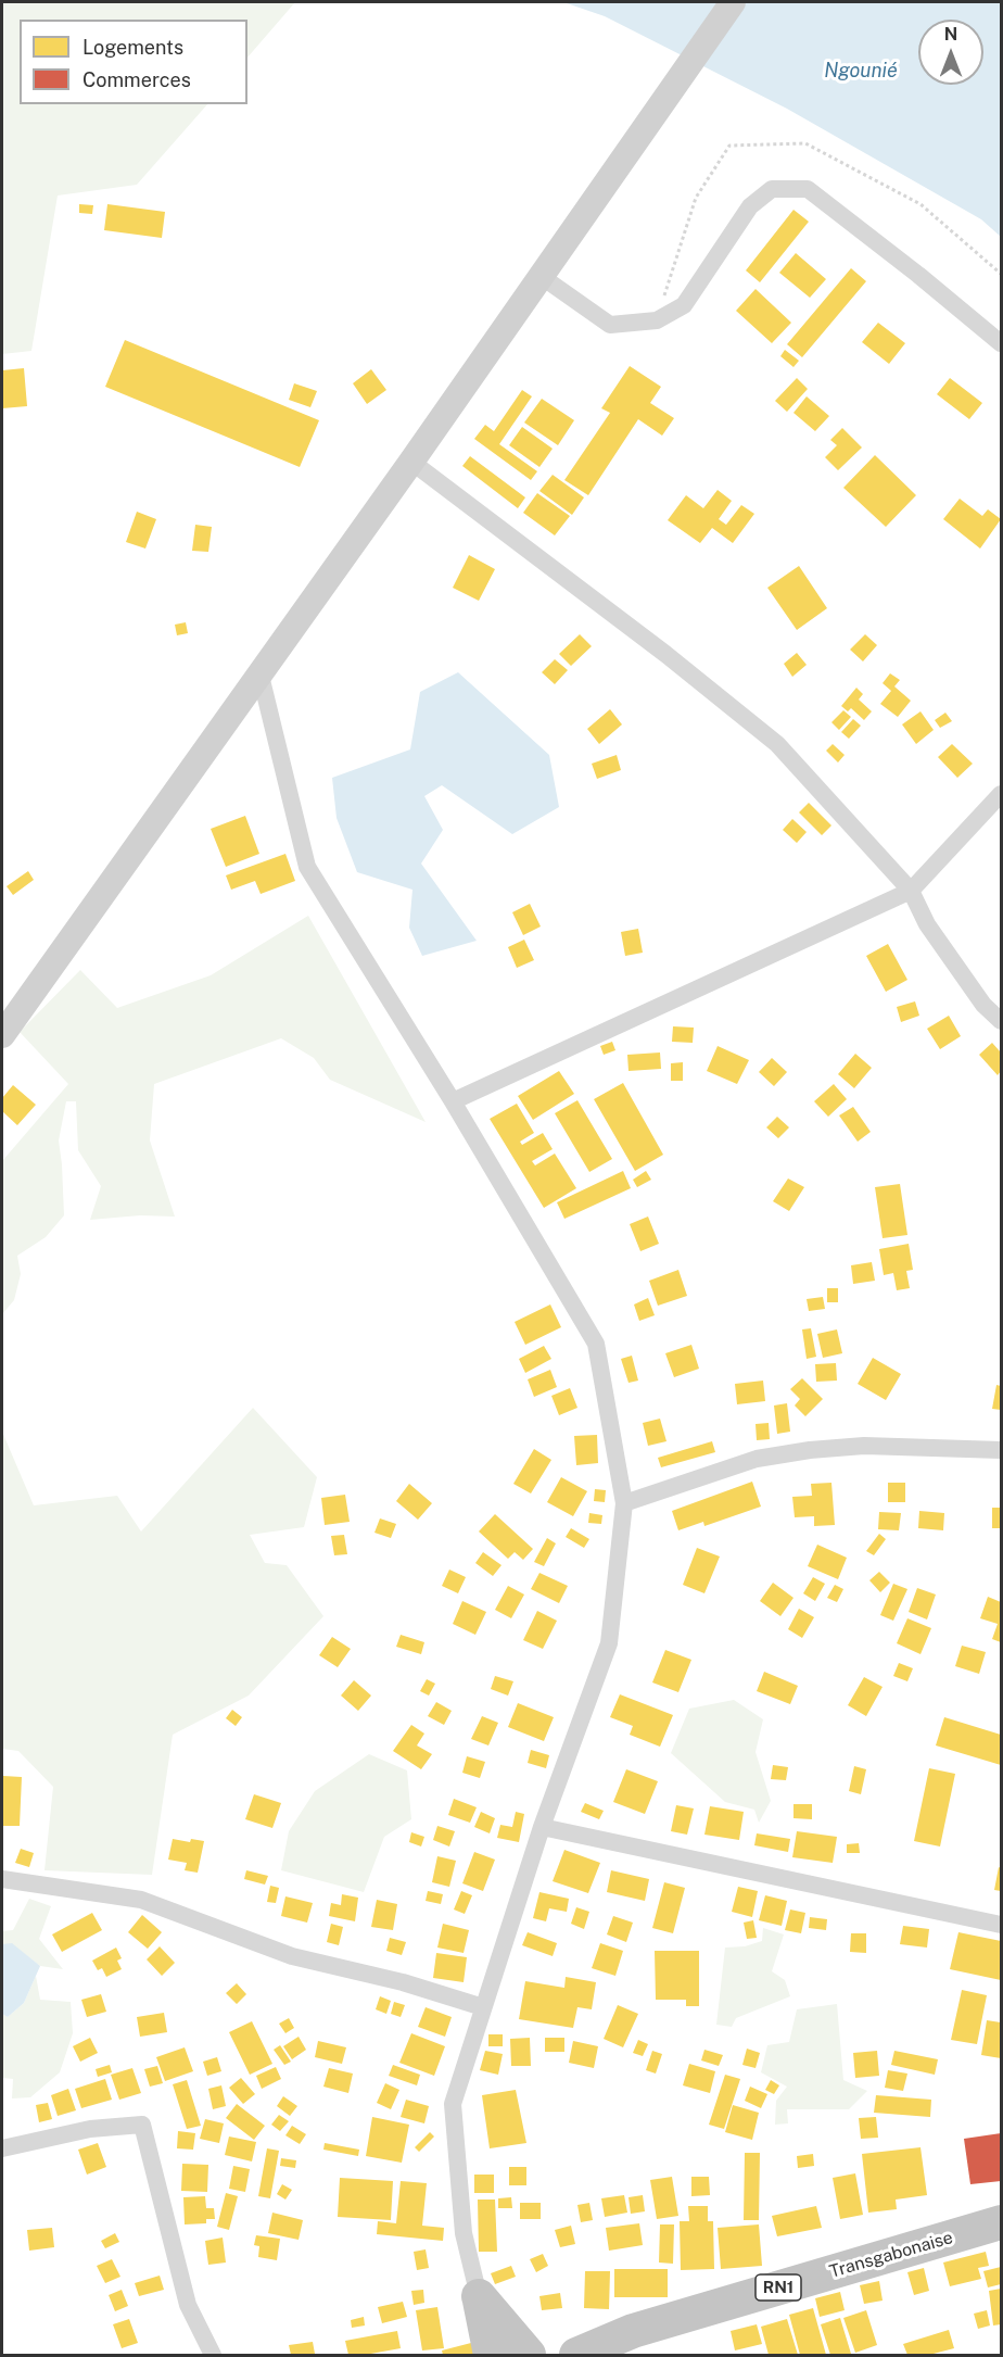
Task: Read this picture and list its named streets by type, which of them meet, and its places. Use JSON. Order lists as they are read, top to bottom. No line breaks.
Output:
{"streets":{"highway":["Transgabonaise","RN1"]},"water":["Ngounié"],"legend":["Logements","Commerces"],"north":"top"}
